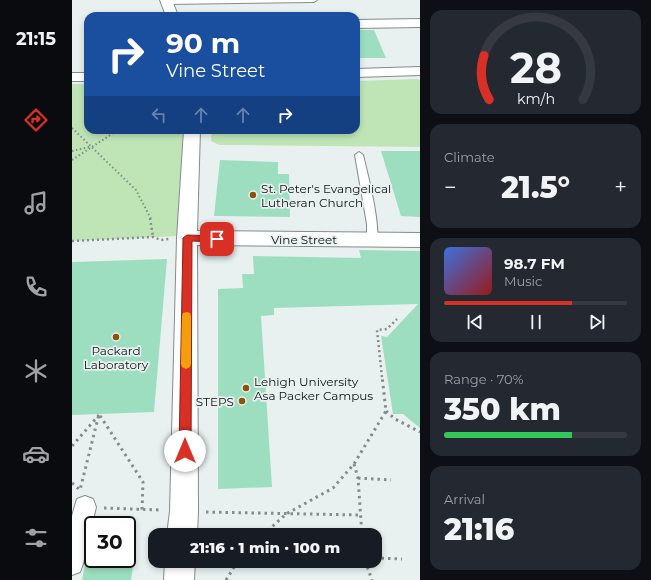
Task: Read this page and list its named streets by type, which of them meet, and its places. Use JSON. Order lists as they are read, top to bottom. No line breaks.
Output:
{"streets":{"street":["Vine Street"]},"places":["St. Peter's Evangelical Lutheran Church","Packard Laboratory","Lehigh University Asa Packer Campus","STEPS"],"page":{"tabs":"21:15","turn":["90 m","Vine Street"],"tile":["Climate",["Range · 70%","350 km"],["Arrival","21:16"]],"heat":["−","21.5°","+"],"song":["98.7 FM","Music"],"limit":"30","trip":"21:16 · 1 min · 100 m","gauge":["28","km/h"]}}
